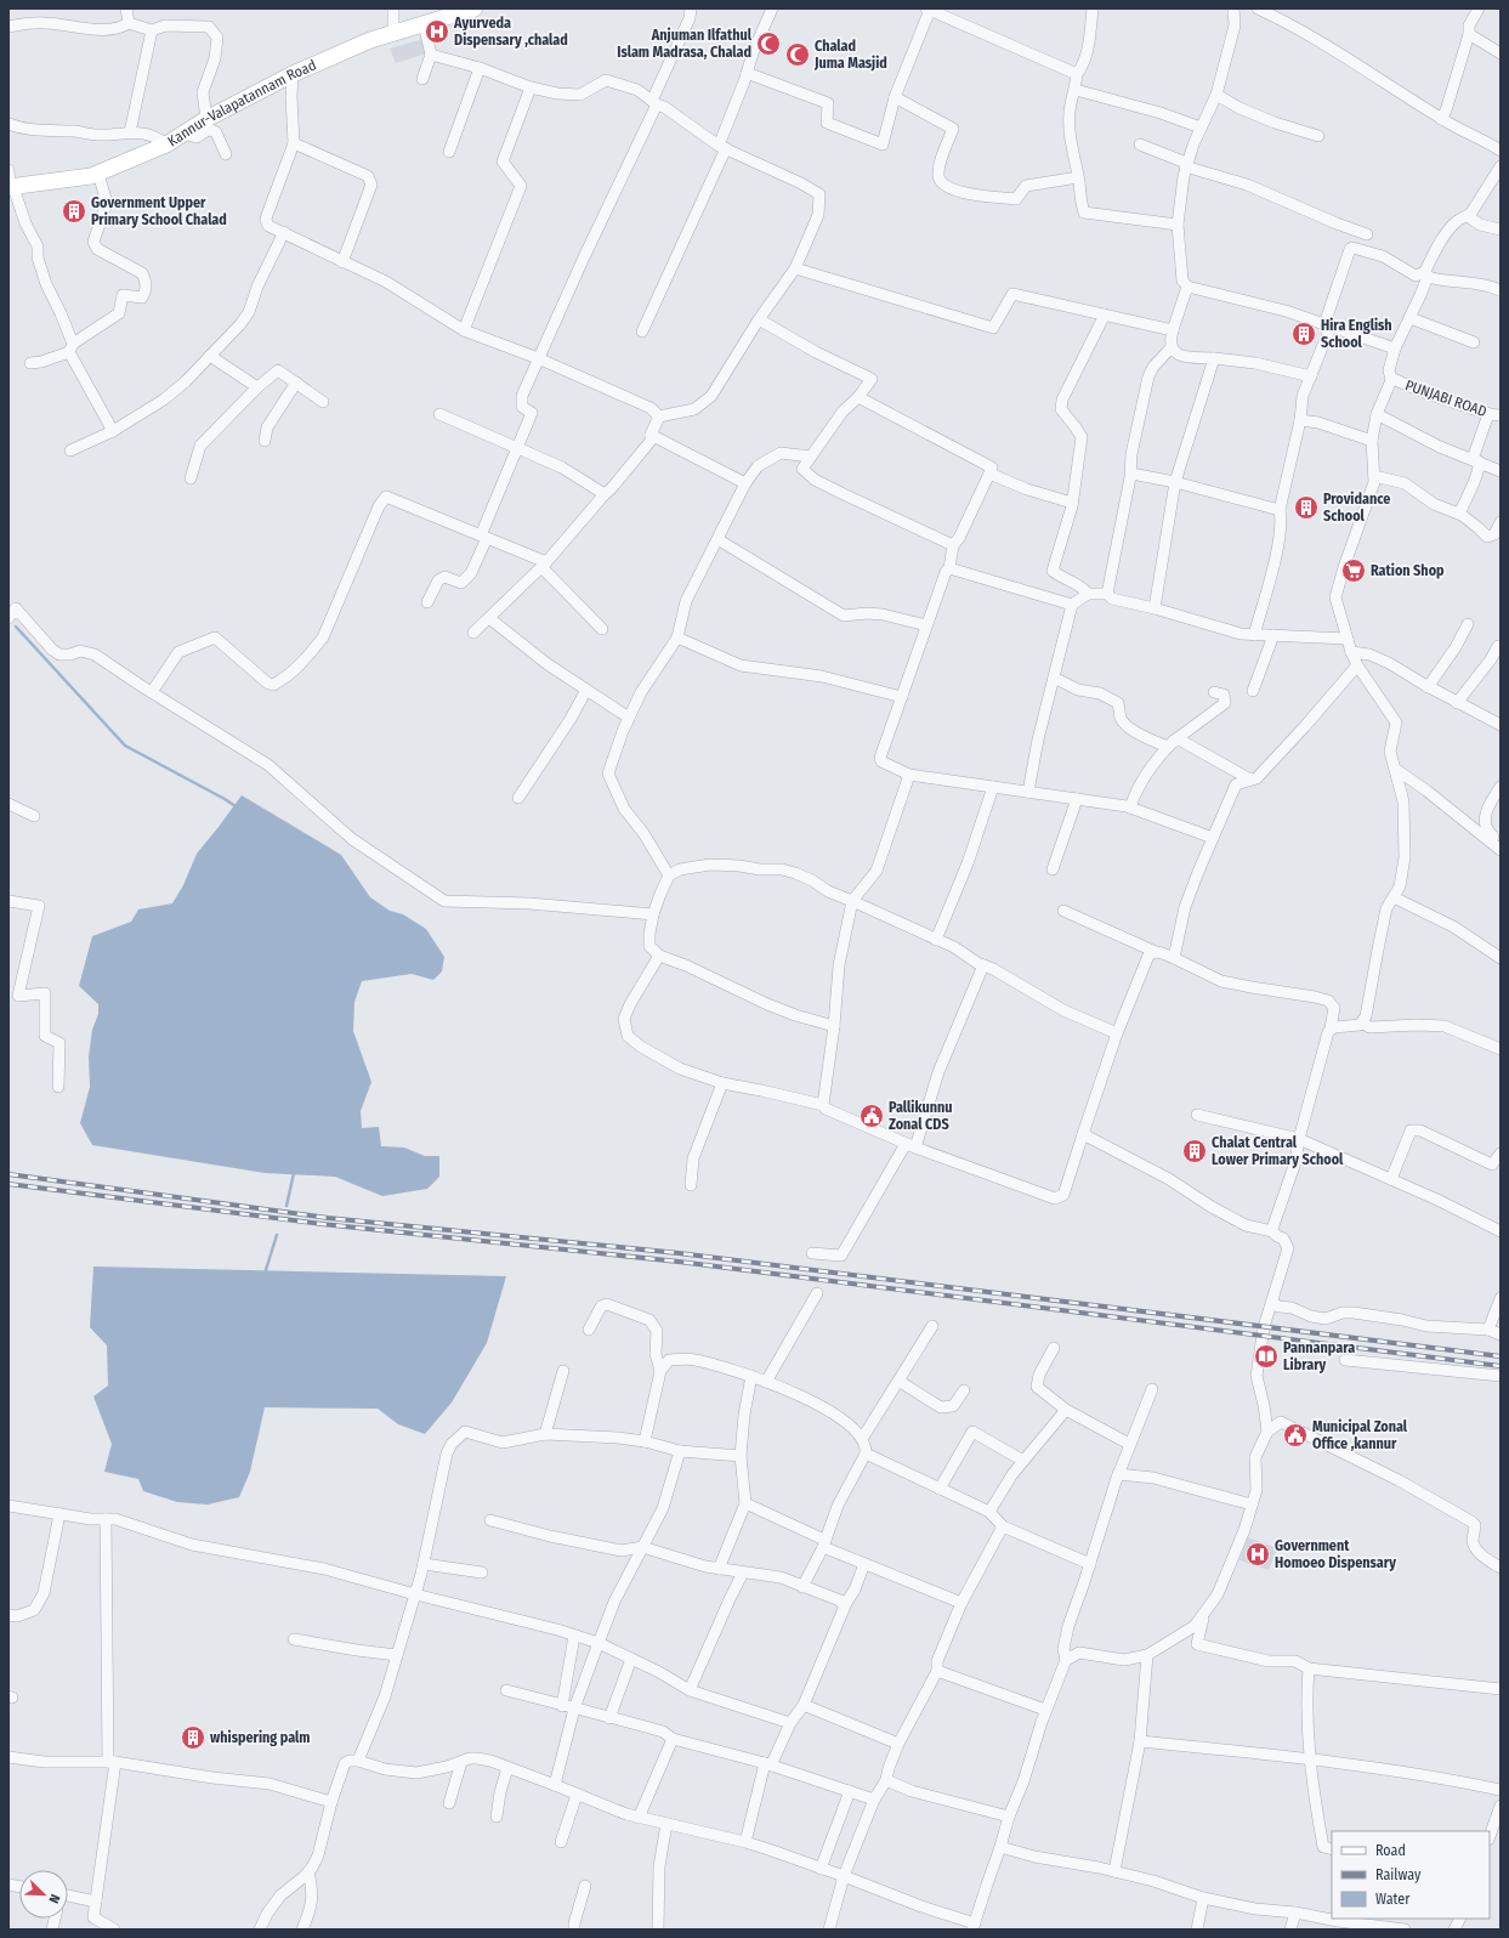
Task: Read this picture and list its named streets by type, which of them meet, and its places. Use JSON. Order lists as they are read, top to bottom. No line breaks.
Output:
{"streets":{"main road":["Kannur-Valapatannam Road"],"street":["PUNJABI ROAD"]},"places":{"hospital":["Ayurveda Dispensary ,chalad","Government Homoeo Dispensary"],"mosque":["Anjuman Ilfathul Islam Madrasa, Chalad","Chalad Juma Masjid"],"building":["Government Upper Primary School Chalad","Hira English School","Providance School","Chalat Central Lower Primary School","whispering palm"],"supermarket":["Ration Shop"],"public building":["Pallikunnu Zonal CDS","Municipal Zonal Office ,kannur"],"library":["Pannanpara Library"]},"legend":["Road","Railway","Water"],"north":"bottom right"}
